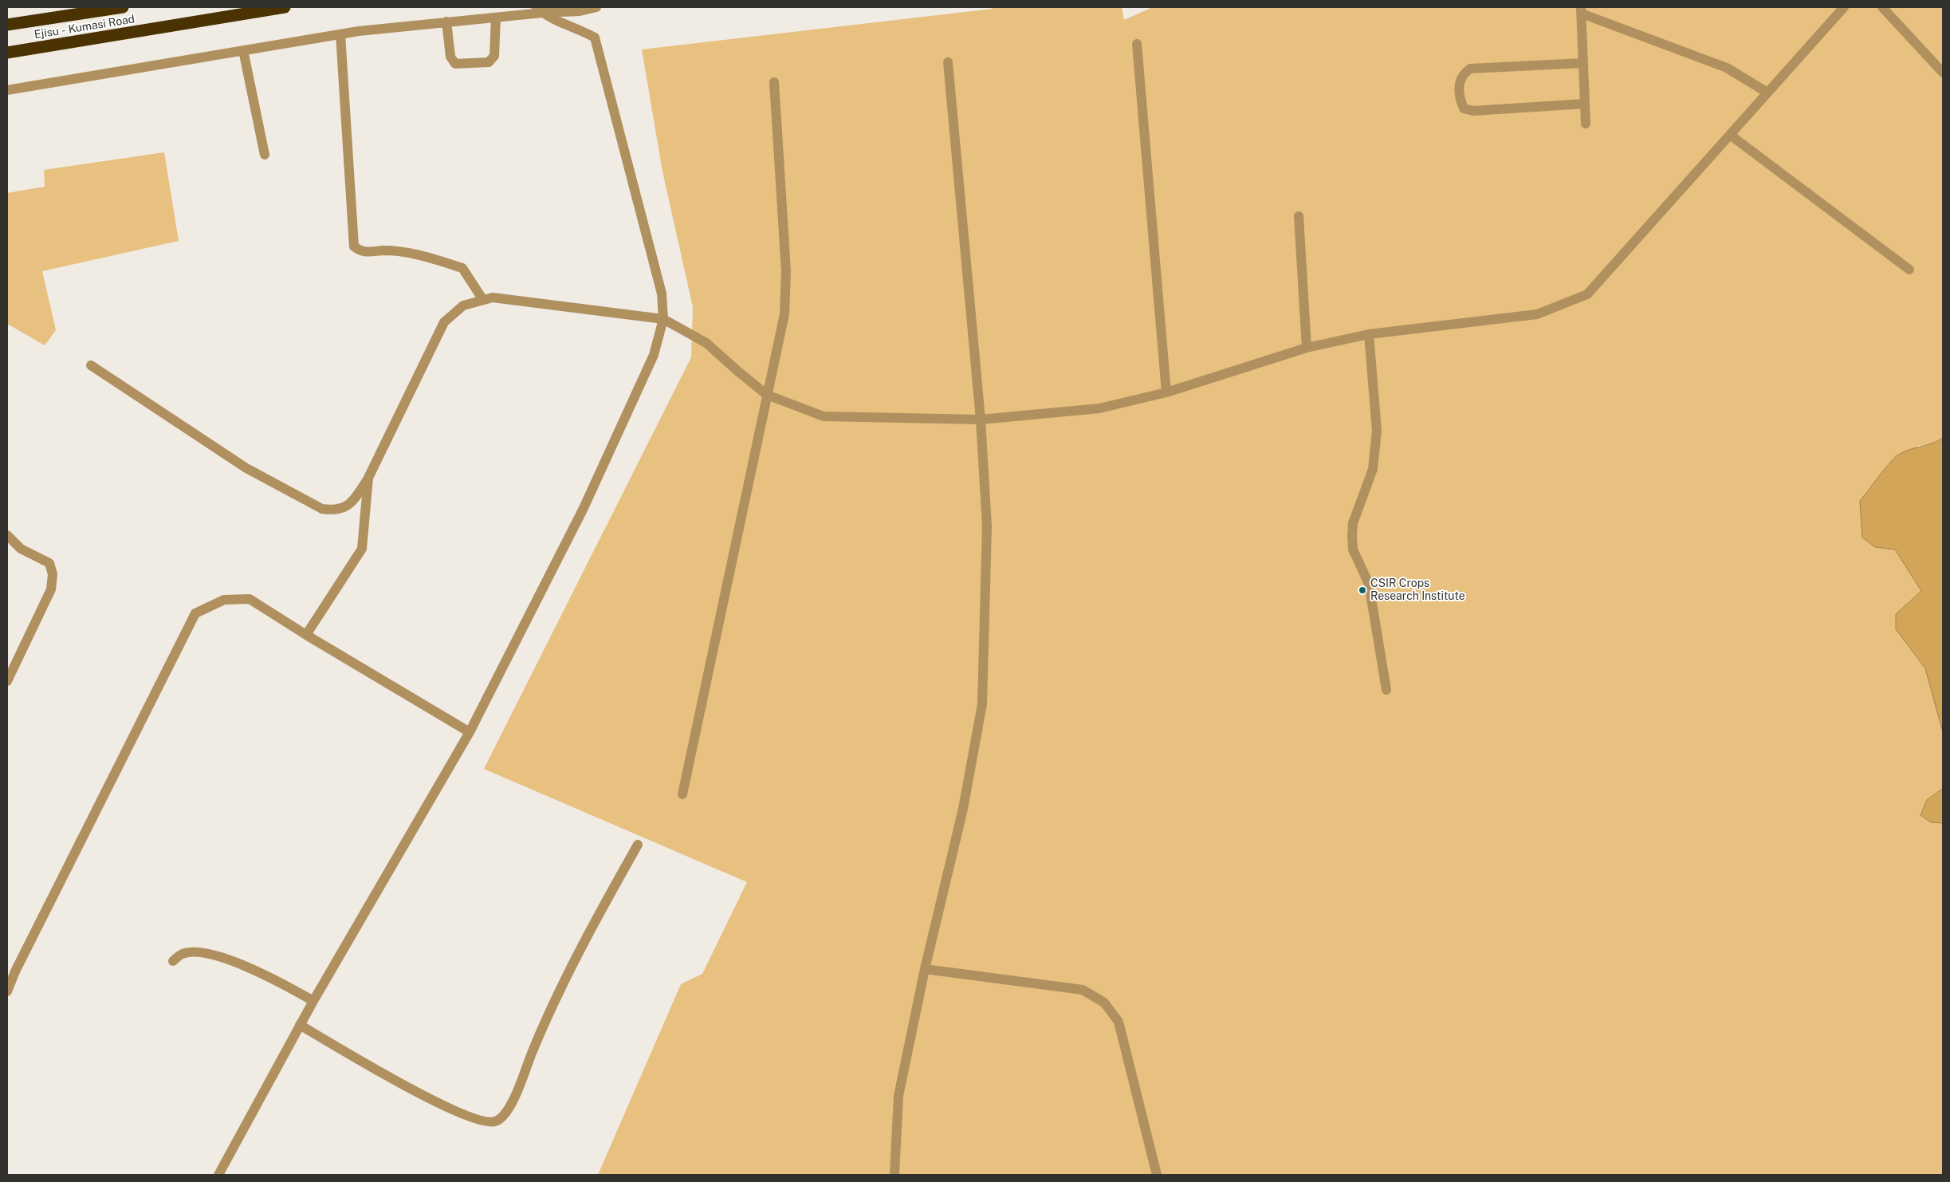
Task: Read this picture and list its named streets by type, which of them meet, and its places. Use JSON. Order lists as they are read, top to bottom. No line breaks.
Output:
{"streets":{"highway":["Ejisu - Kumasi Road"]},"places":["CSIR Crops Research Institute"]}
